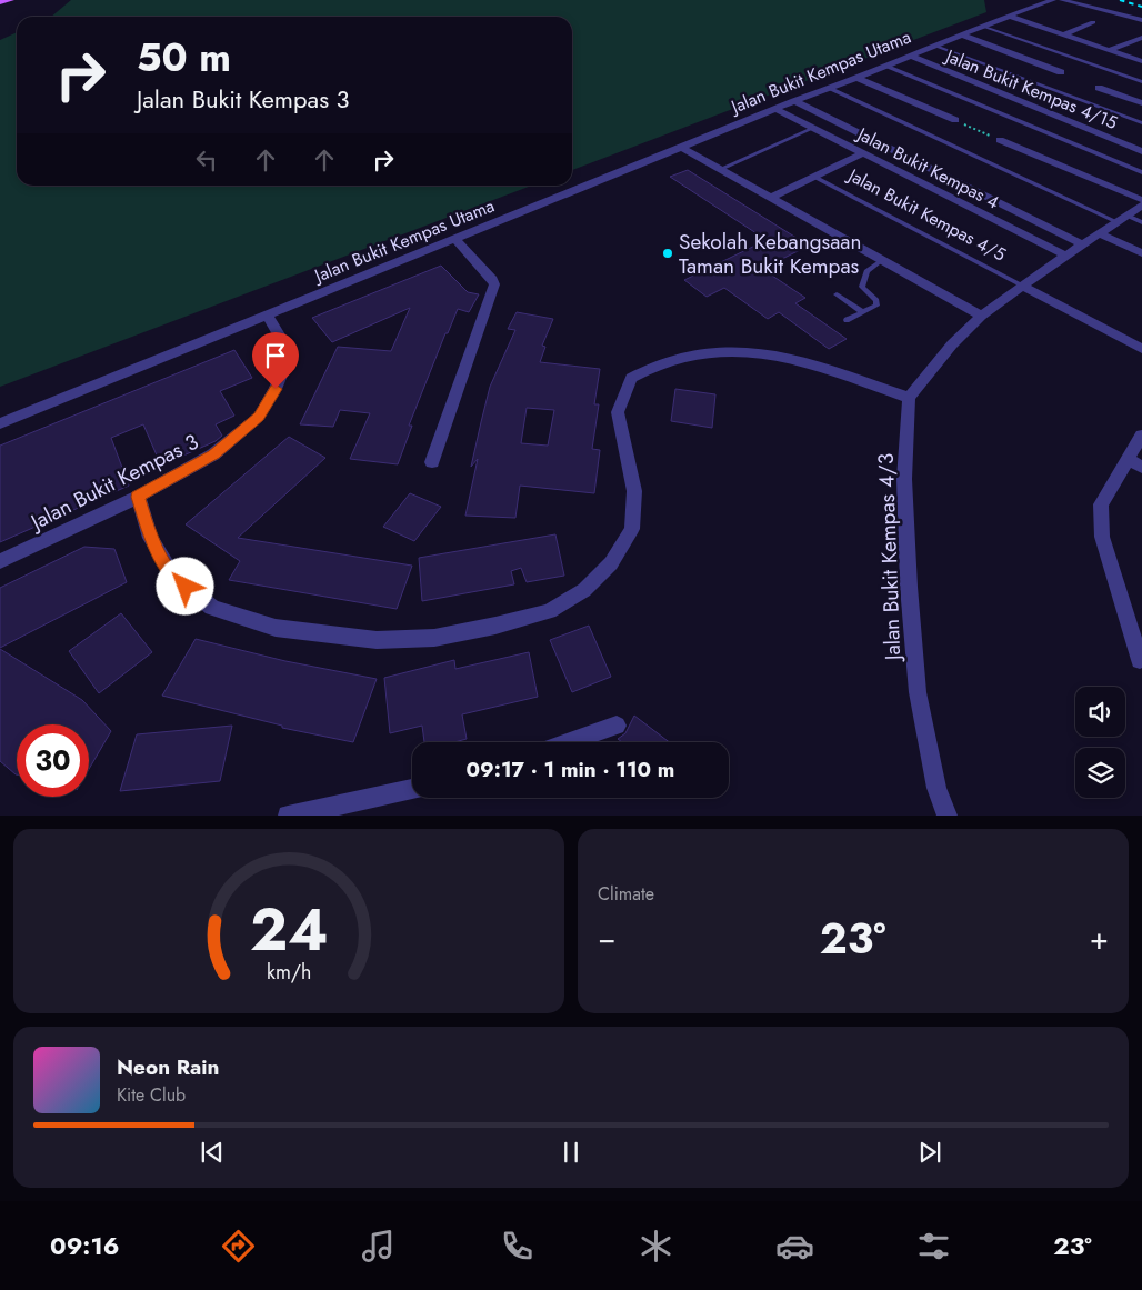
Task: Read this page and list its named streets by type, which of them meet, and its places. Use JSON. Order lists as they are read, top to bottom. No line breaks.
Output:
{"streets":{"street":["Jalan Bukit Kempas Utama","Jalan Bukit Kempas 4/15","Jalan Bukit Kempas 4","Jalan Bukit Kempas 3","Jalan Bukit Kempas 4/3"],"lane":["Jalan Bukit Kempas 4/5"]},"crossings":[["Jalan Bukit Kempas Utama","Jalan Bukit Kempas 4/15"],["Jalan Bukit Kempas Utama","Jalan Bukit Kempas 4"],["Jalan Bukit Kempas Utama","Jalan Bukit Kempas 3"]],"places":["Sekolah Kebangsaan Taman Bukit Kempas"],"page":{"turn":["50 m","Jalan Bukit Kempas 3"],"limit":"30","trip":"09:17 · 1 min · 110 m","tile":"Climate","heat":["−","23°","+"],"song":["Neon Rain","Kite Club"],"tabs":["09:16","23°"],"gauge":["24","km/h"]}}
